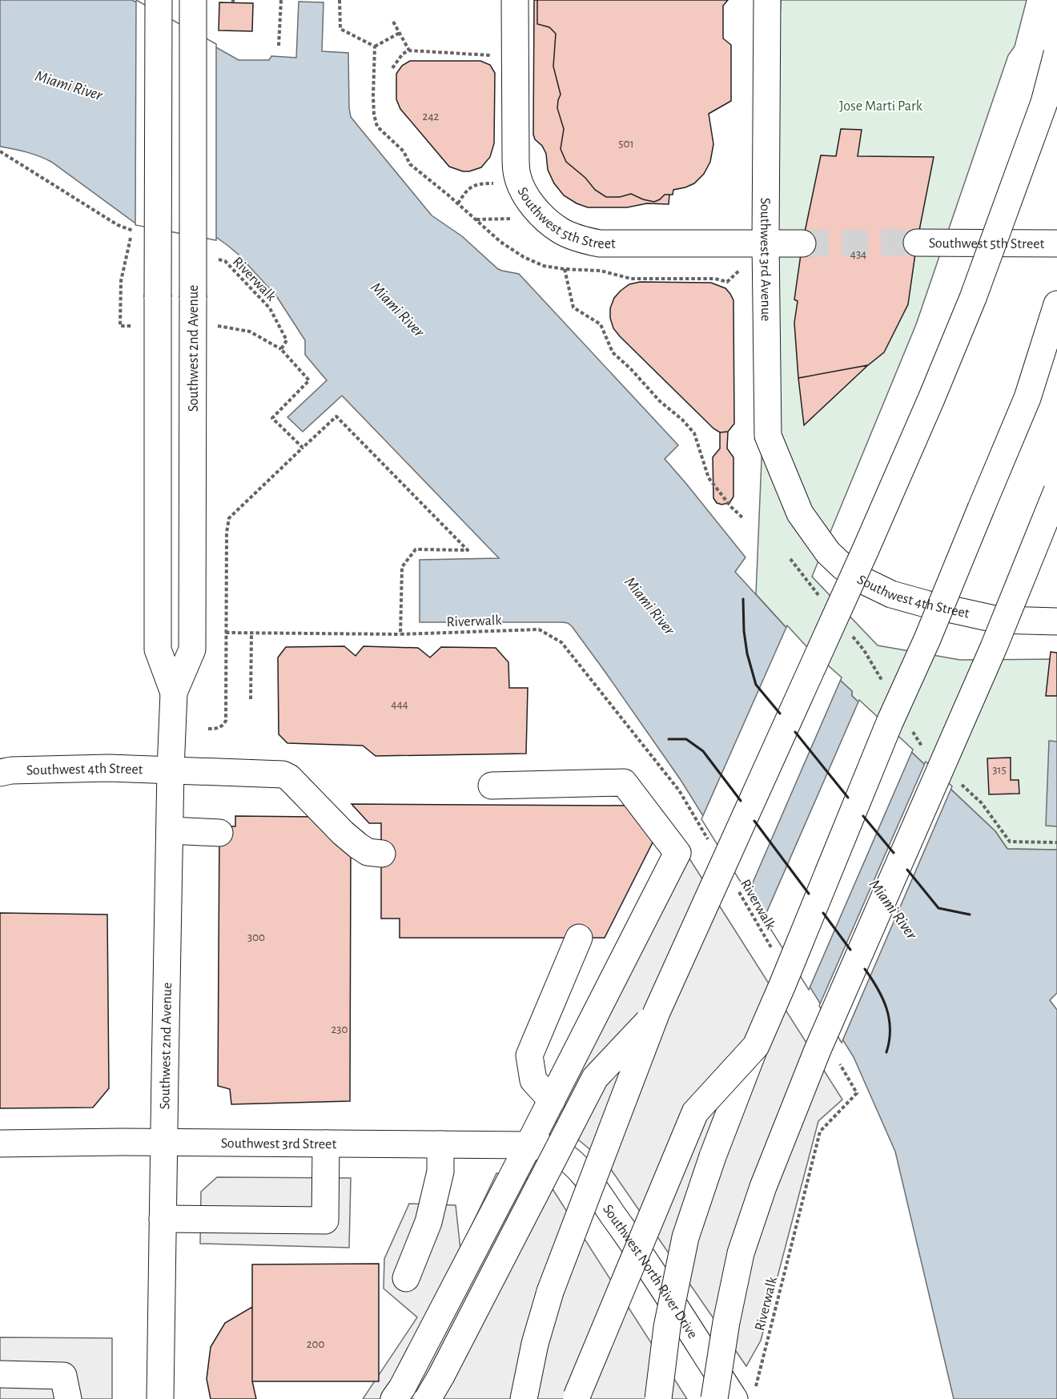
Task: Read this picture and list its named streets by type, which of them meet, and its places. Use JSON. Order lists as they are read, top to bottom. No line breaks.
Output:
{"streets":{"main road":["Southwest 5th Street","Southwest 3rd Avenue","Southwest 2nd Avenue","Southwest 4th Street","Southwest 3rd Street","Southwest North River Drive"],"path":["Riverwalk"]},"crossings":[["Southwest 5th Street","Southwest 3rd Avenue"],["Southwest 3rd Avenue","Southwest 4th Street"],["Riverwalk","Southwest North River Drive"],["Southwest 2nd Avenue","Southwest 4th Street"],["Southwest 2nd Avenue","Southwest 3rd Street"],["Southwest 3rd Street","Southwest North River Drive"]],"water":["Miami River"],"parks":["Jose Marti Park"],"house_numbers":["242","501","434","444","315","300","230","200"]}
